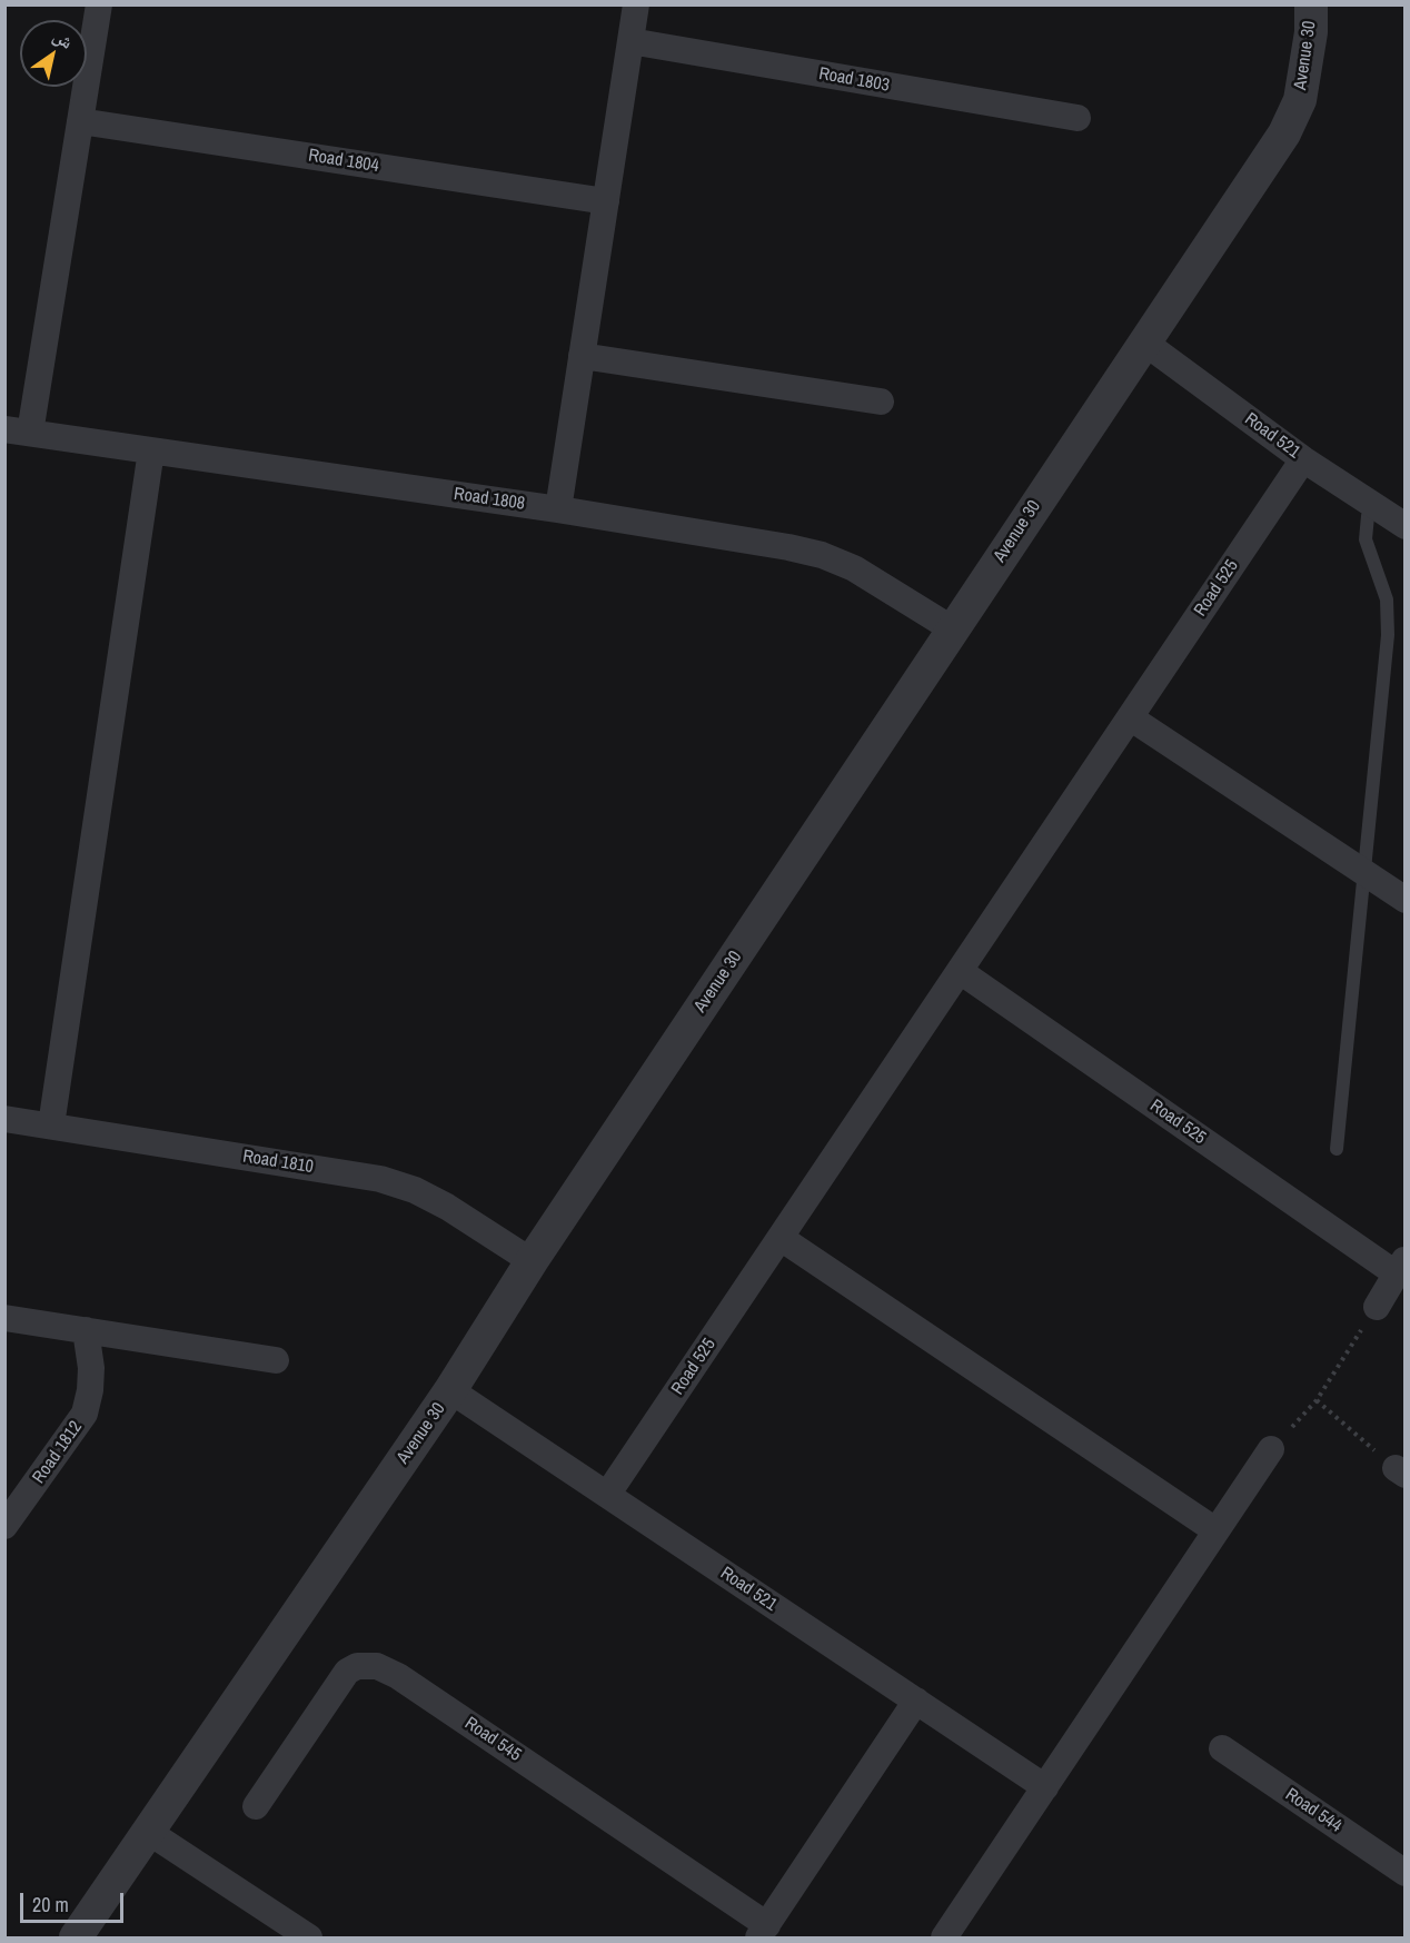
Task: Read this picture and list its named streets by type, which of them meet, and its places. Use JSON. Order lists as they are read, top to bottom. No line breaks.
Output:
{"streets":{"street":["Avenue 30","Road 1803","Road 1804","Road 521","Road 1808","Road 525","Road 1810","Road 1812","Road 545","Road 544"]},"crossings":[["Avenue 30","Road 521"],["Avenue 30","Road 1808"],["Avenue 30","Road 1810"],["Road 521","Road 525"],["Road 521","Road 545"]],"scale_bar":"20 m","north":"top right"}
